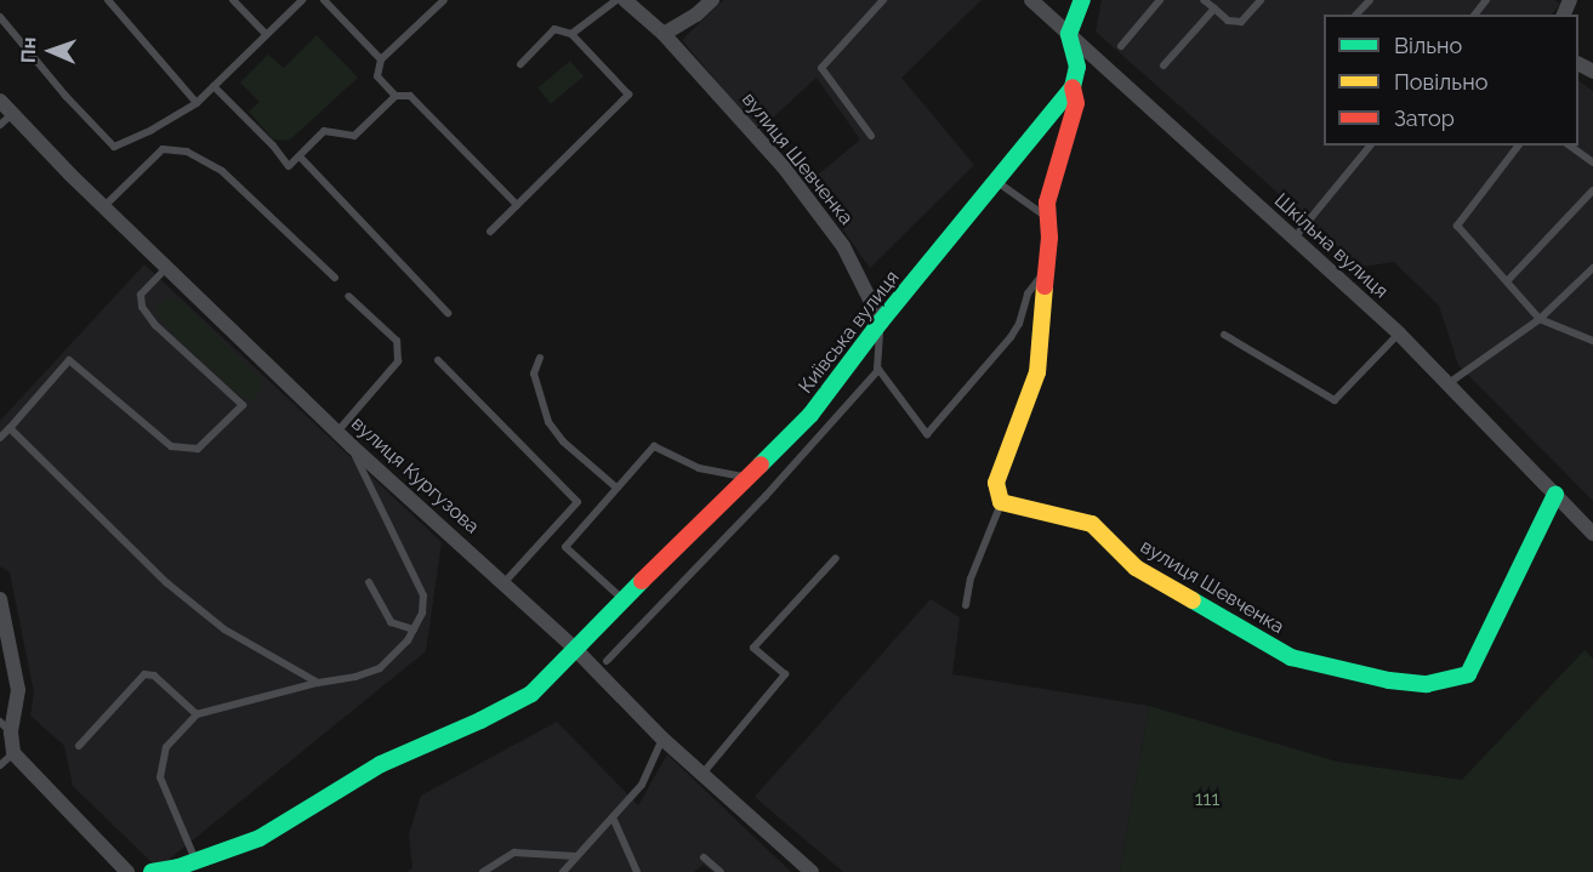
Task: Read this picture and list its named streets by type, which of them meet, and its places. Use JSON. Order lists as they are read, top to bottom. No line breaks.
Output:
{"streets":{"street":["вулиця Шевченка","Шкільна вулиця","Київська вулиця","вулиця Кургузова"]},"crossings":[["вулиця Шевченка","Шкільна вулиця"],["вулиця Шевченка","Київська вулиця"],["Київська вулиця","вулиця Кургузова"]],"parks":["111"],"legend":["Вільно","Повільно","Затор"],"north":"left"}
